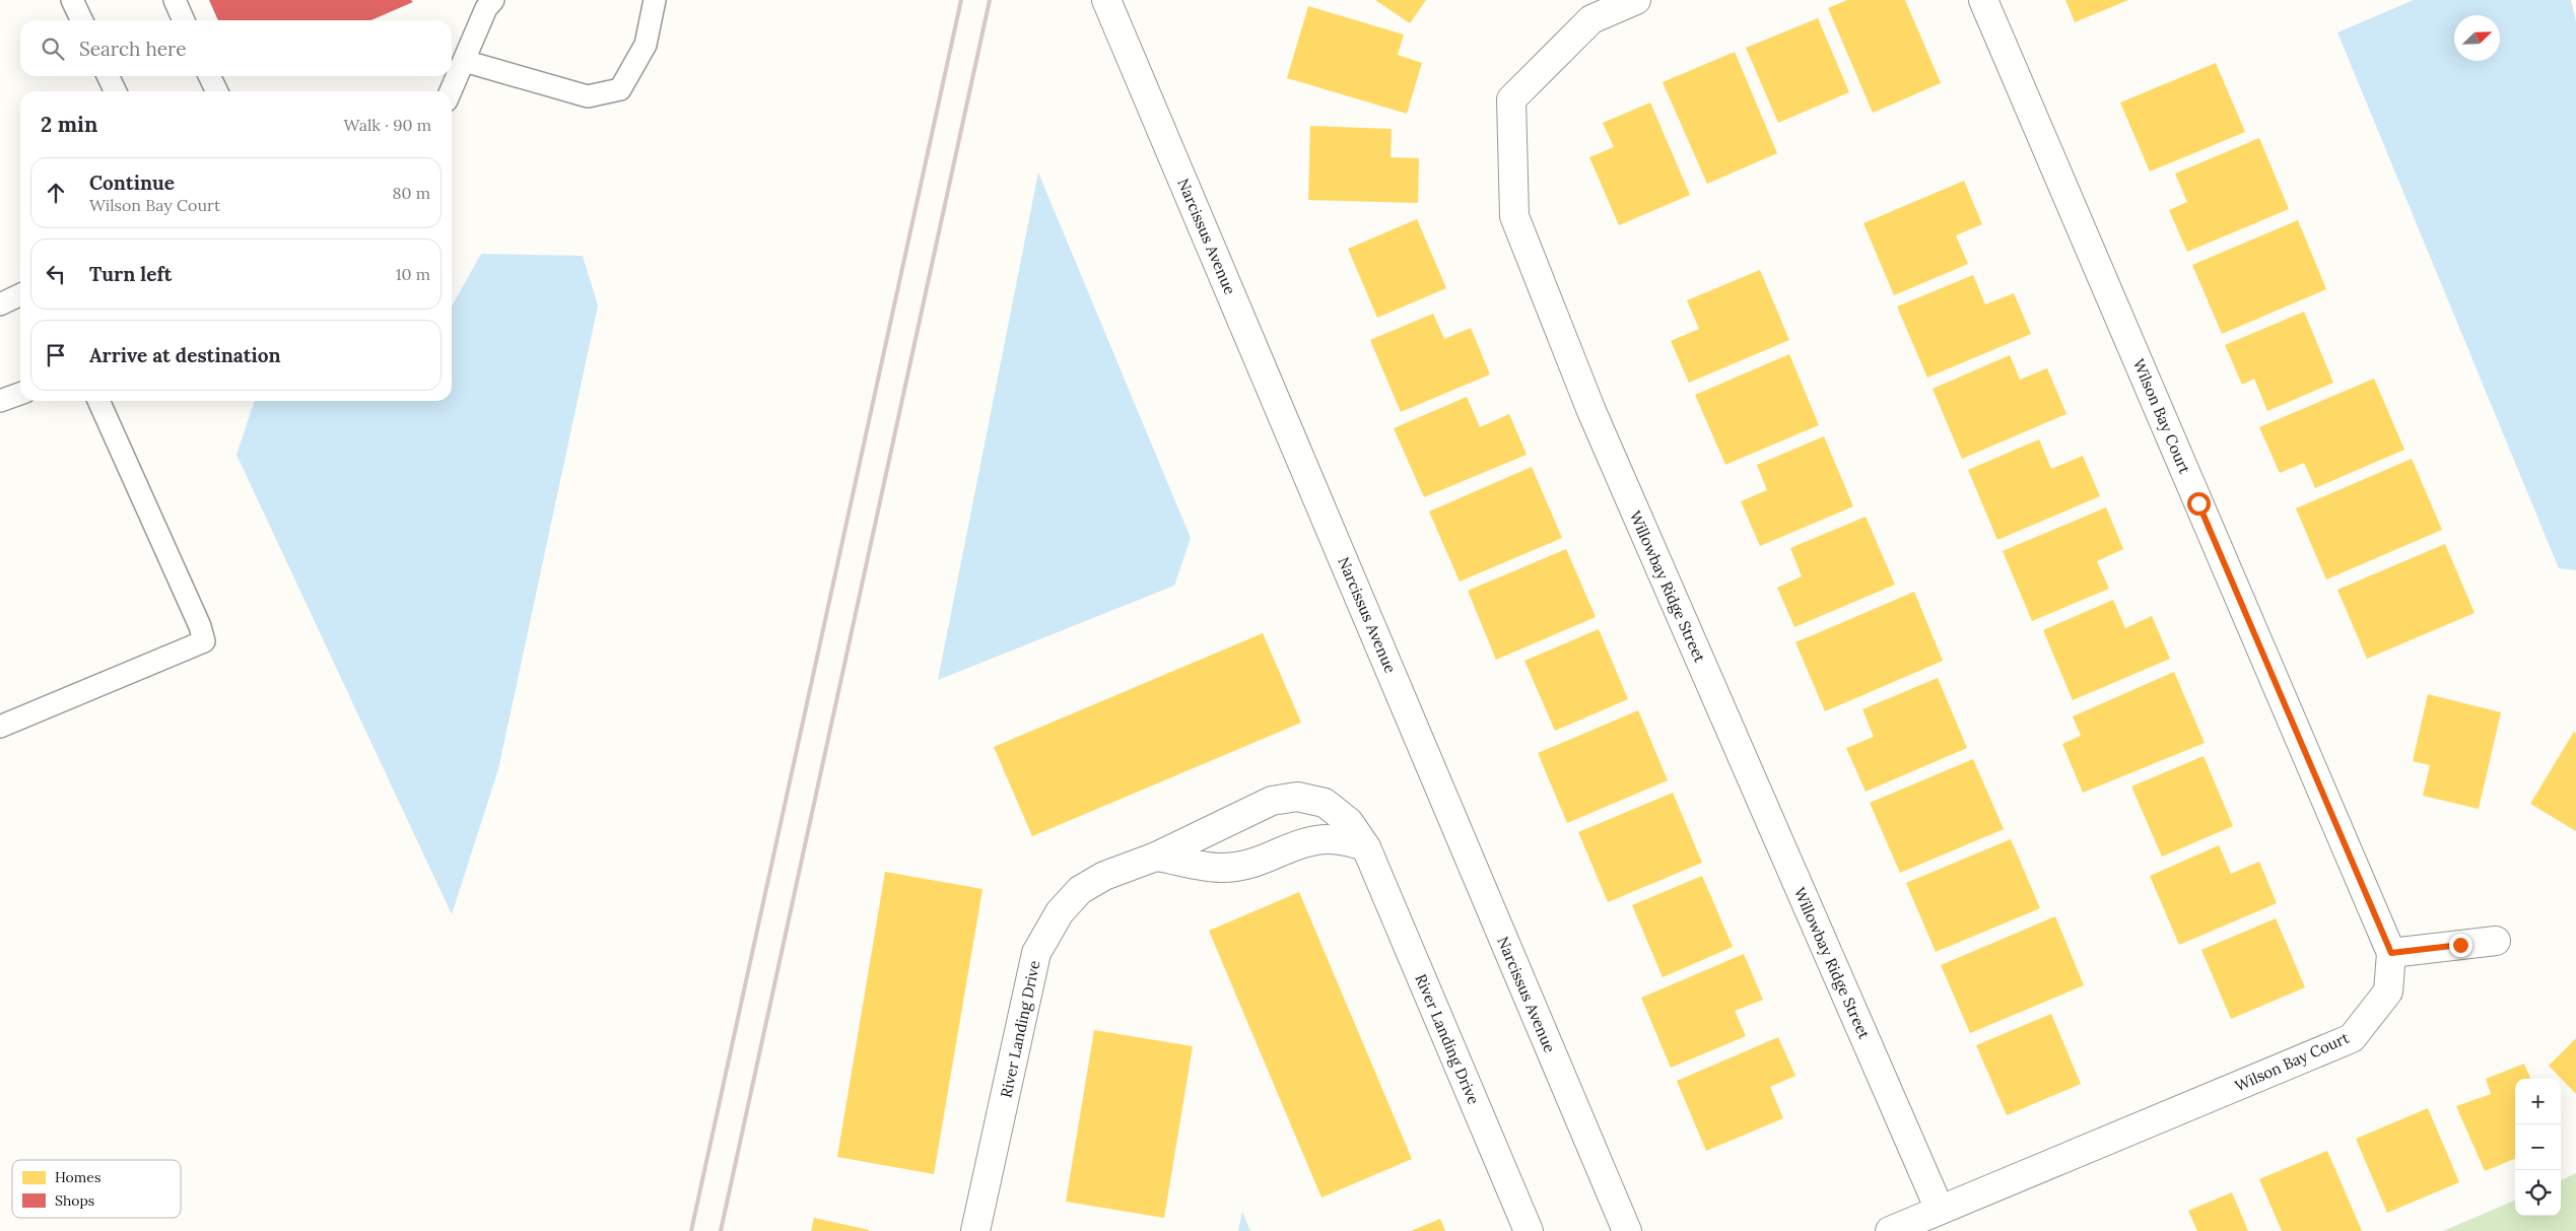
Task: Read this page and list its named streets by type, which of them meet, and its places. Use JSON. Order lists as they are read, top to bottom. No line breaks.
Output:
{"streets":{"street":["Narcissus Avenue","Wilson Bay Court","Willowbay Ridge Street","River Landing Drive"]},"crossings":[["Wilson Bay Court","Willowbay Ridge Street"]],"legend":["Homes","Shops"],"north":"top right","page":{"search":"Search here","heading":["2 min","Walk · 90 m"],"list":[["Continue","Wilson Bay Court","80 m"],["Turn left","10 m"],"Arrive at destination"],"map_buttons":["+","−"]}}
